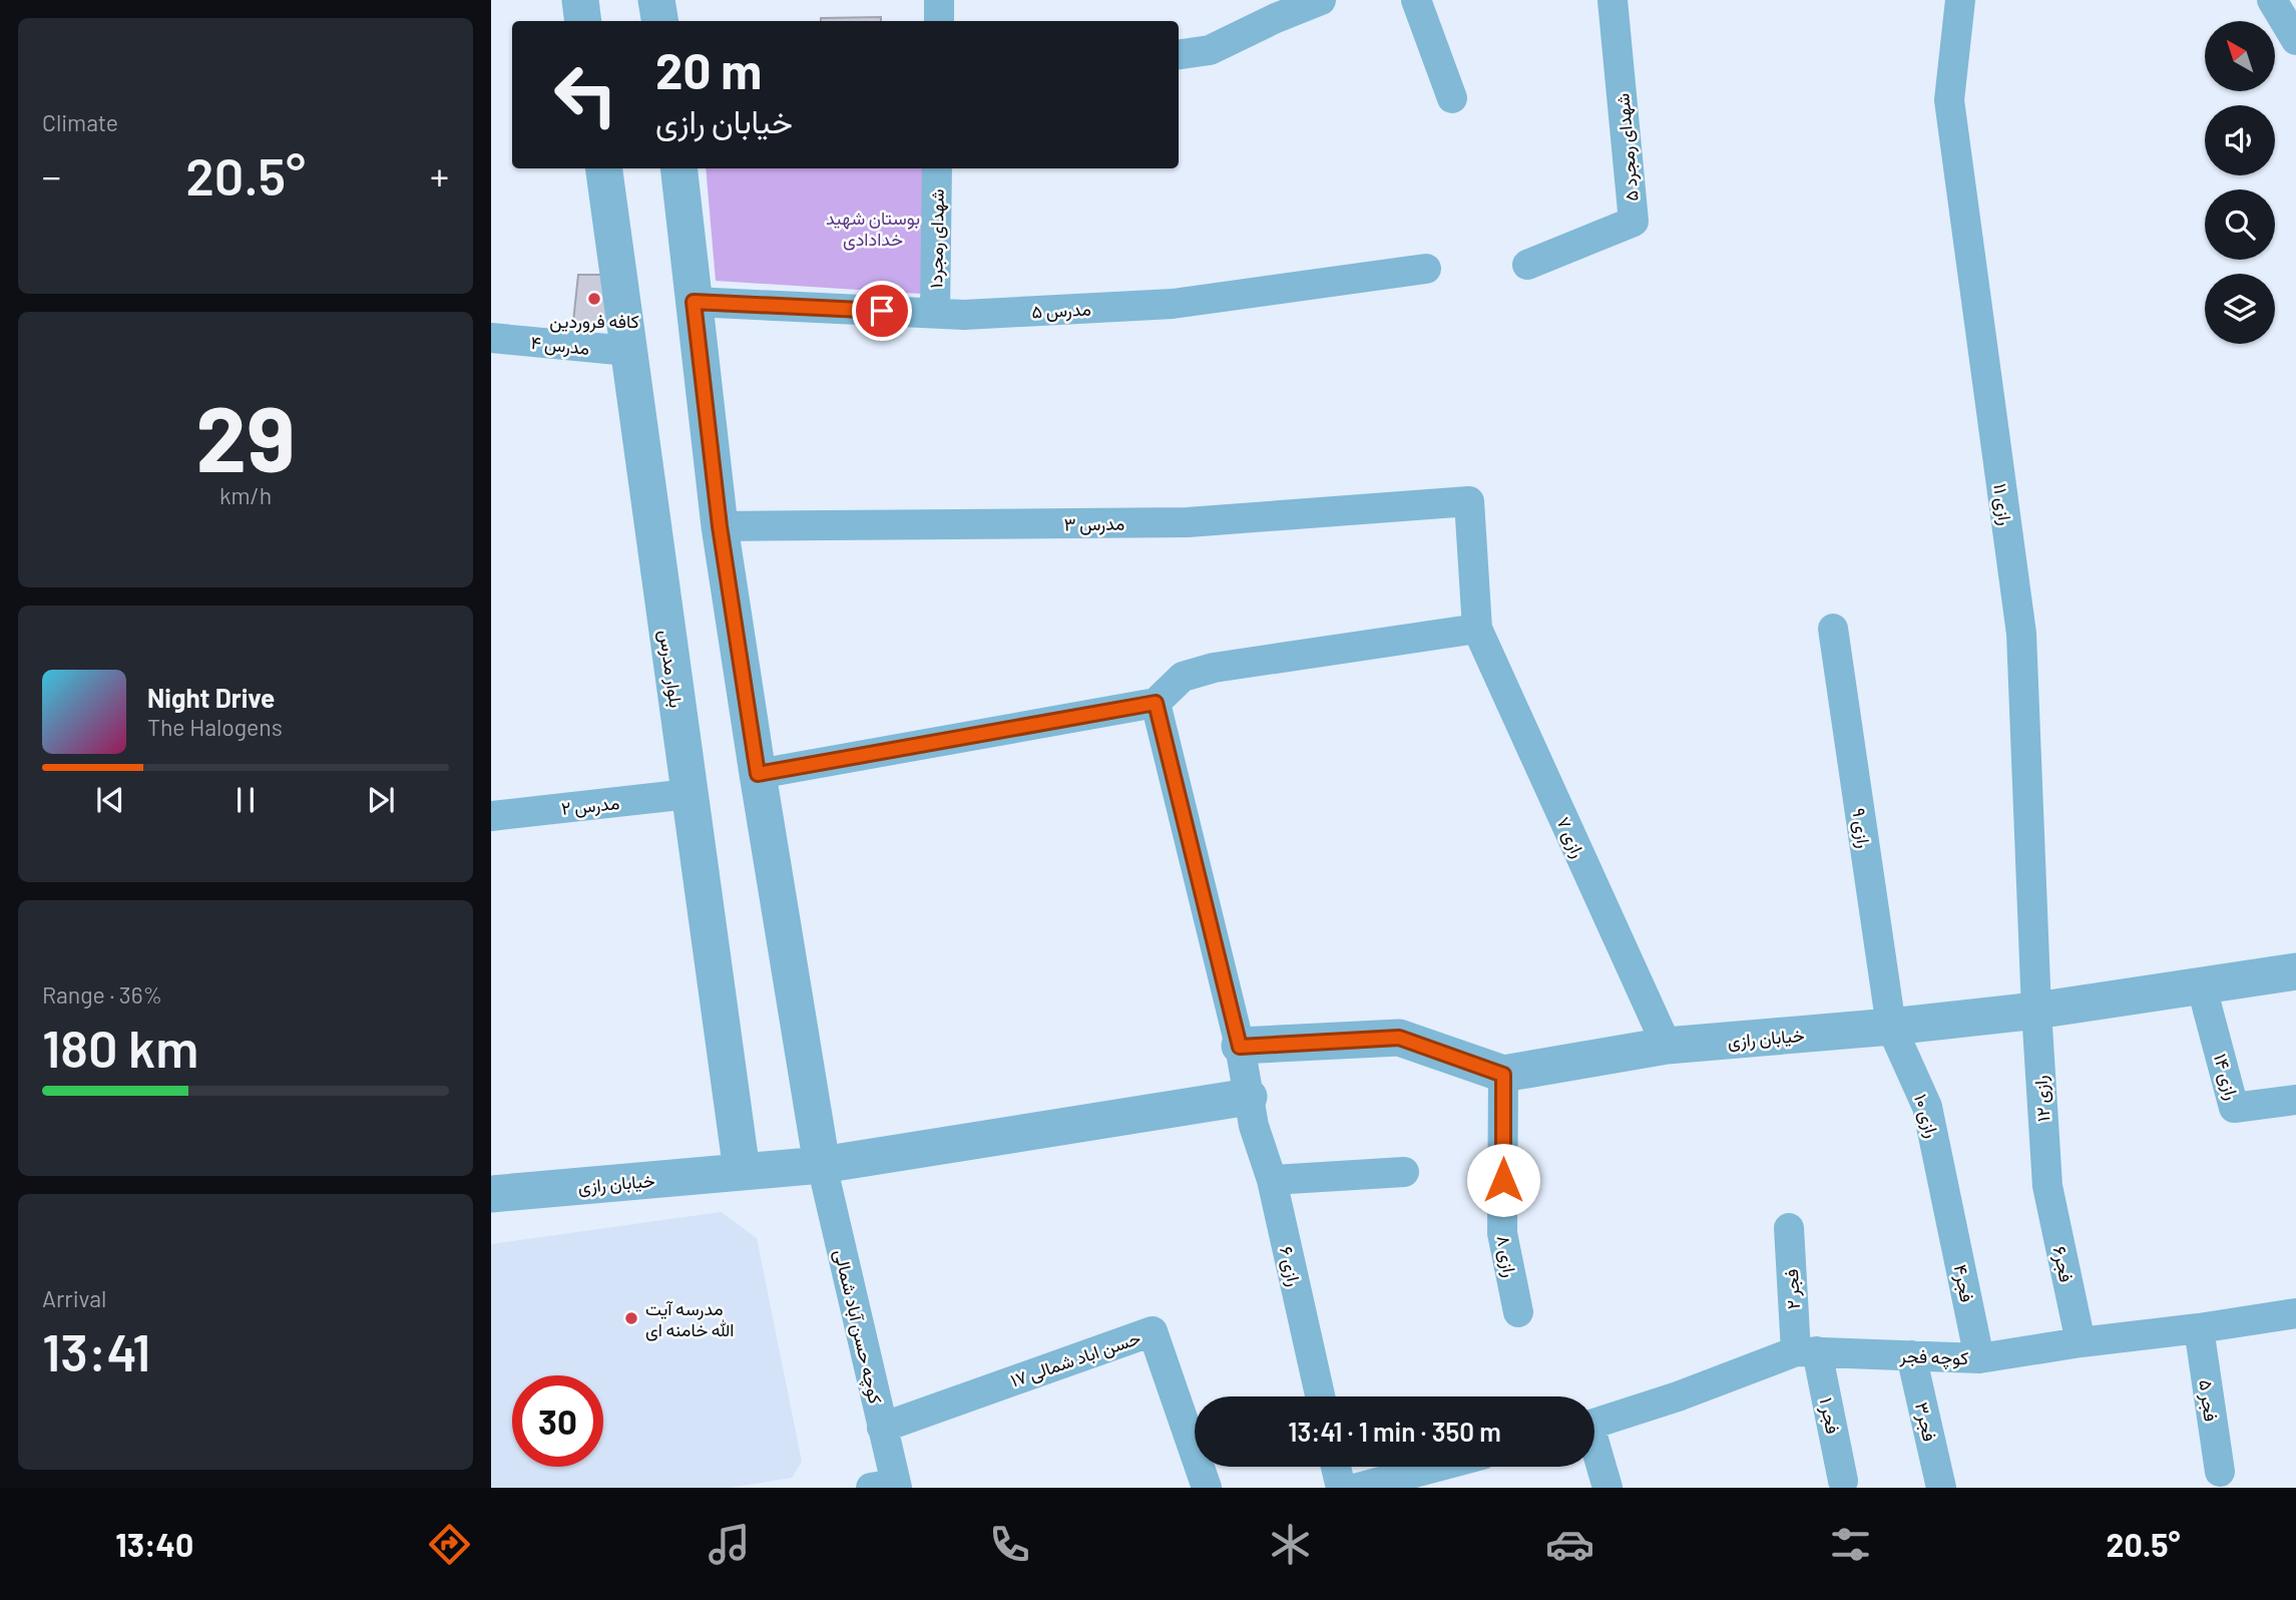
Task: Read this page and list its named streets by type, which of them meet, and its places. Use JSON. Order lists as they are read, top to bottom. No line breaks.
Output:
{"streets":{"street":["شهدای رمجرد ۵","شهدای رمجرد۱","مدرس ۵","مدرس ۴","رازی ۱۱","مدرس ۳","بلوار مدرس","مدرس ۲","رازی ۹","رازی ۷","خیابان رازی","رازی ۱۴","رازی ۱۲","رازی ۱۰","رازی ۸","فجر۶","رازی ۶","فجر۴","فجر ۲","کوچه حسن آباد شمالی","کوچه فجر","حسن اباد شمالی ۱۷","فجر ۵","فجر ۱","فجر۳"]},"crossings":[["شهدای رمجرد۱","مدرس ۵"],["مدرس ۴","بلوار مدرس"],["رازی ۱۱","خیابان رازی"],["رازی ۱۱","رازی ۱۲"],["مدرس ۳","رازی ۷"],["بلوار مدرس","مدرس ۲"],["بلوار مدرس","خیابان رازی"],["رازی ۹","خیابان رازی"],["رازی ۹","رازی ۱۰"],["رازی ۷","خیابان رازی"],["خیابان رازی","رازی ۱۴"],["خیابان رازی","رازی ۱۲"],["خیابان رازی","رازی ۱۰"],["خیابان رازی","رازی ۸"],["خیابان رازی","رازی ۶"],["خیابان رازی","کوچه حسن آباد شمالی"],["رازی ۱۲","فجر۶"],["رازی ۱۰","فجر۴"],["فجر۶","کوچه فجر"],["فجر۴","کوچه فجر"],["فجر ۲","کوچه فجر"],["فجر ۲","فجر ۱"],["کوچه حسن آباد شمالی","حسن اباد شمالی ۱۷"],["کوچه فجر","فجر ۵"],["کوچه فجر","فجر ۱"],["کوچه فجر","فجر۳"]],"parks":["بوستان شهید خدادادی"],"places":["کافه فروردین","مدرسه آیت الله خامنه ای"],"north":"top left","page":{"tile":["Climate",["29","km/h"],["Range · 36%","180 km"],["Arrival","13:41"]],"turn":["20 m","خیابان رازی"],"heat":["−","20.5°","+"],"song":["Night Drive","The Halogens"],"limit":"30","trip":"13:41 · 1 min · 350 m","tabs":["13:40","20.5°"]}}
